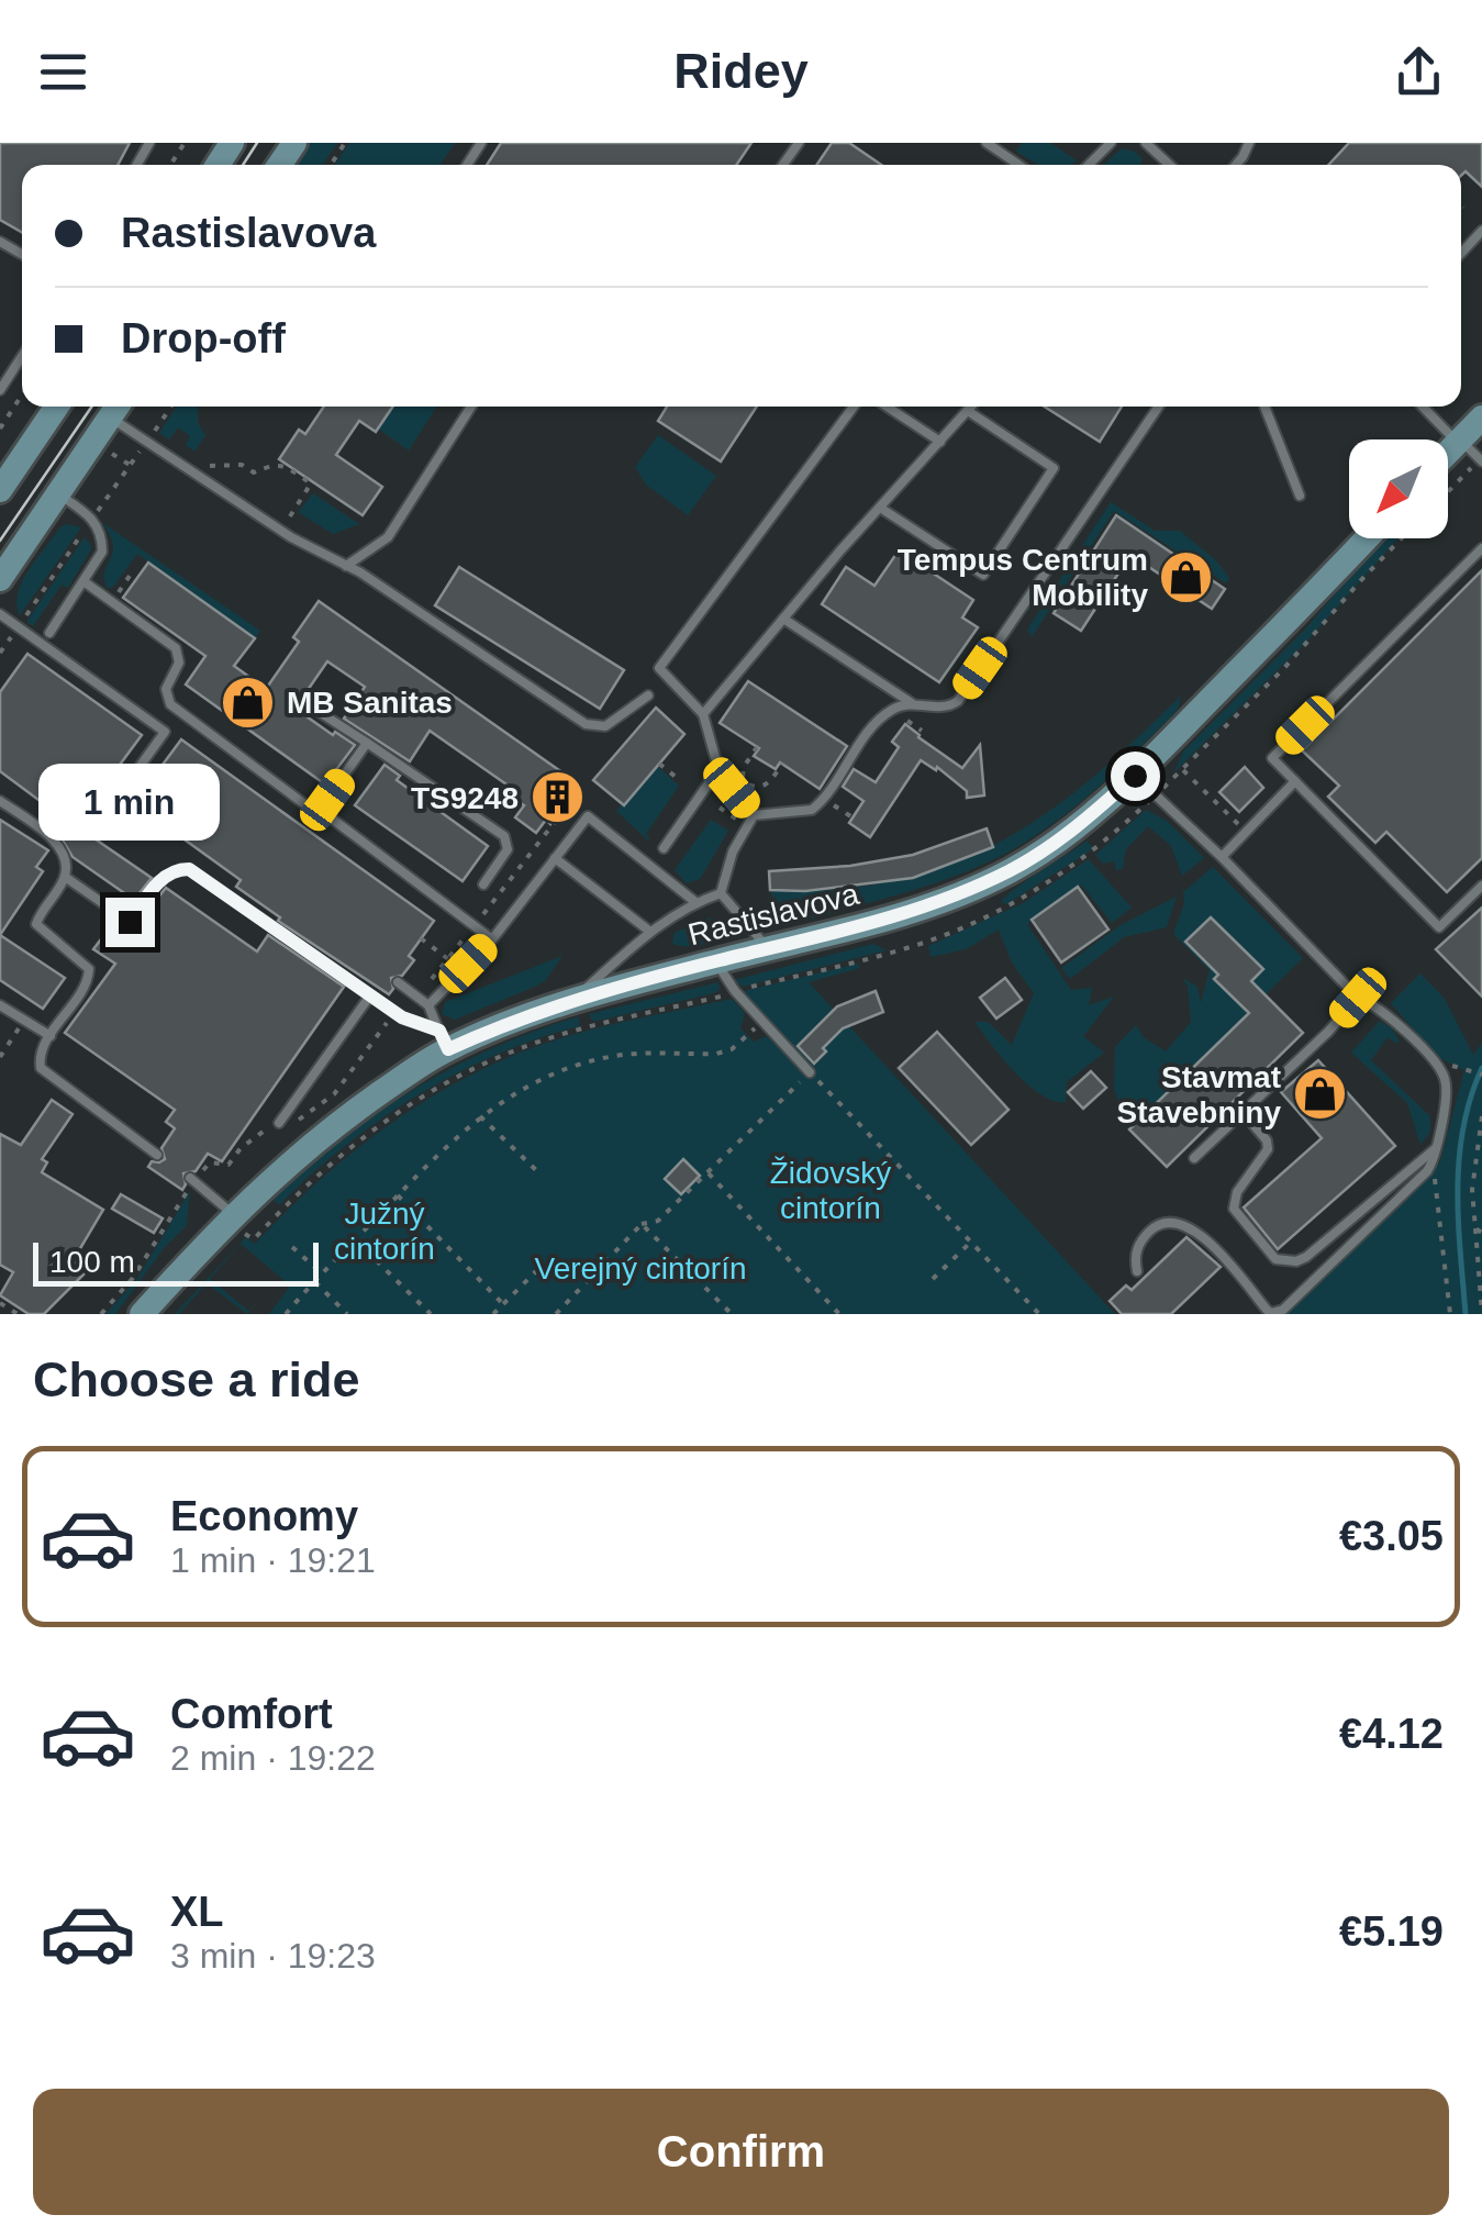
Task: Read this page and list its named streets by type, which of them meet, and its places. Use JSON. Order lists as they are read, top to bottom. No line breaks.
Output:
{"streets":{"street":["Rastislavova"]},"parks":["Židovský cintorín","Južný cintorín","Verejný cintorín"],"places":{"shop":["Tempus Centrum Mobility","MB Sanitas","Stavmat Stavebniny"],"building":["TS9248"]},"scale_bar":"100 m","north":"bottom left","page":{"header":"Ridey","banner":["Rastislavova","Drop-off"],"bubble":"1 min","scale":"100 m","heading":"Choose a ride","list":[{"name":"Economy","note":"1 min · 19:21","value":"€3.05"},{"name":"Comfort","note":"2 min · 19:22","value":"€4.12"},{"name":"XL","note":"3 min · 19:23","value":"€5.19"}],"buttons":"Confirm"}}
